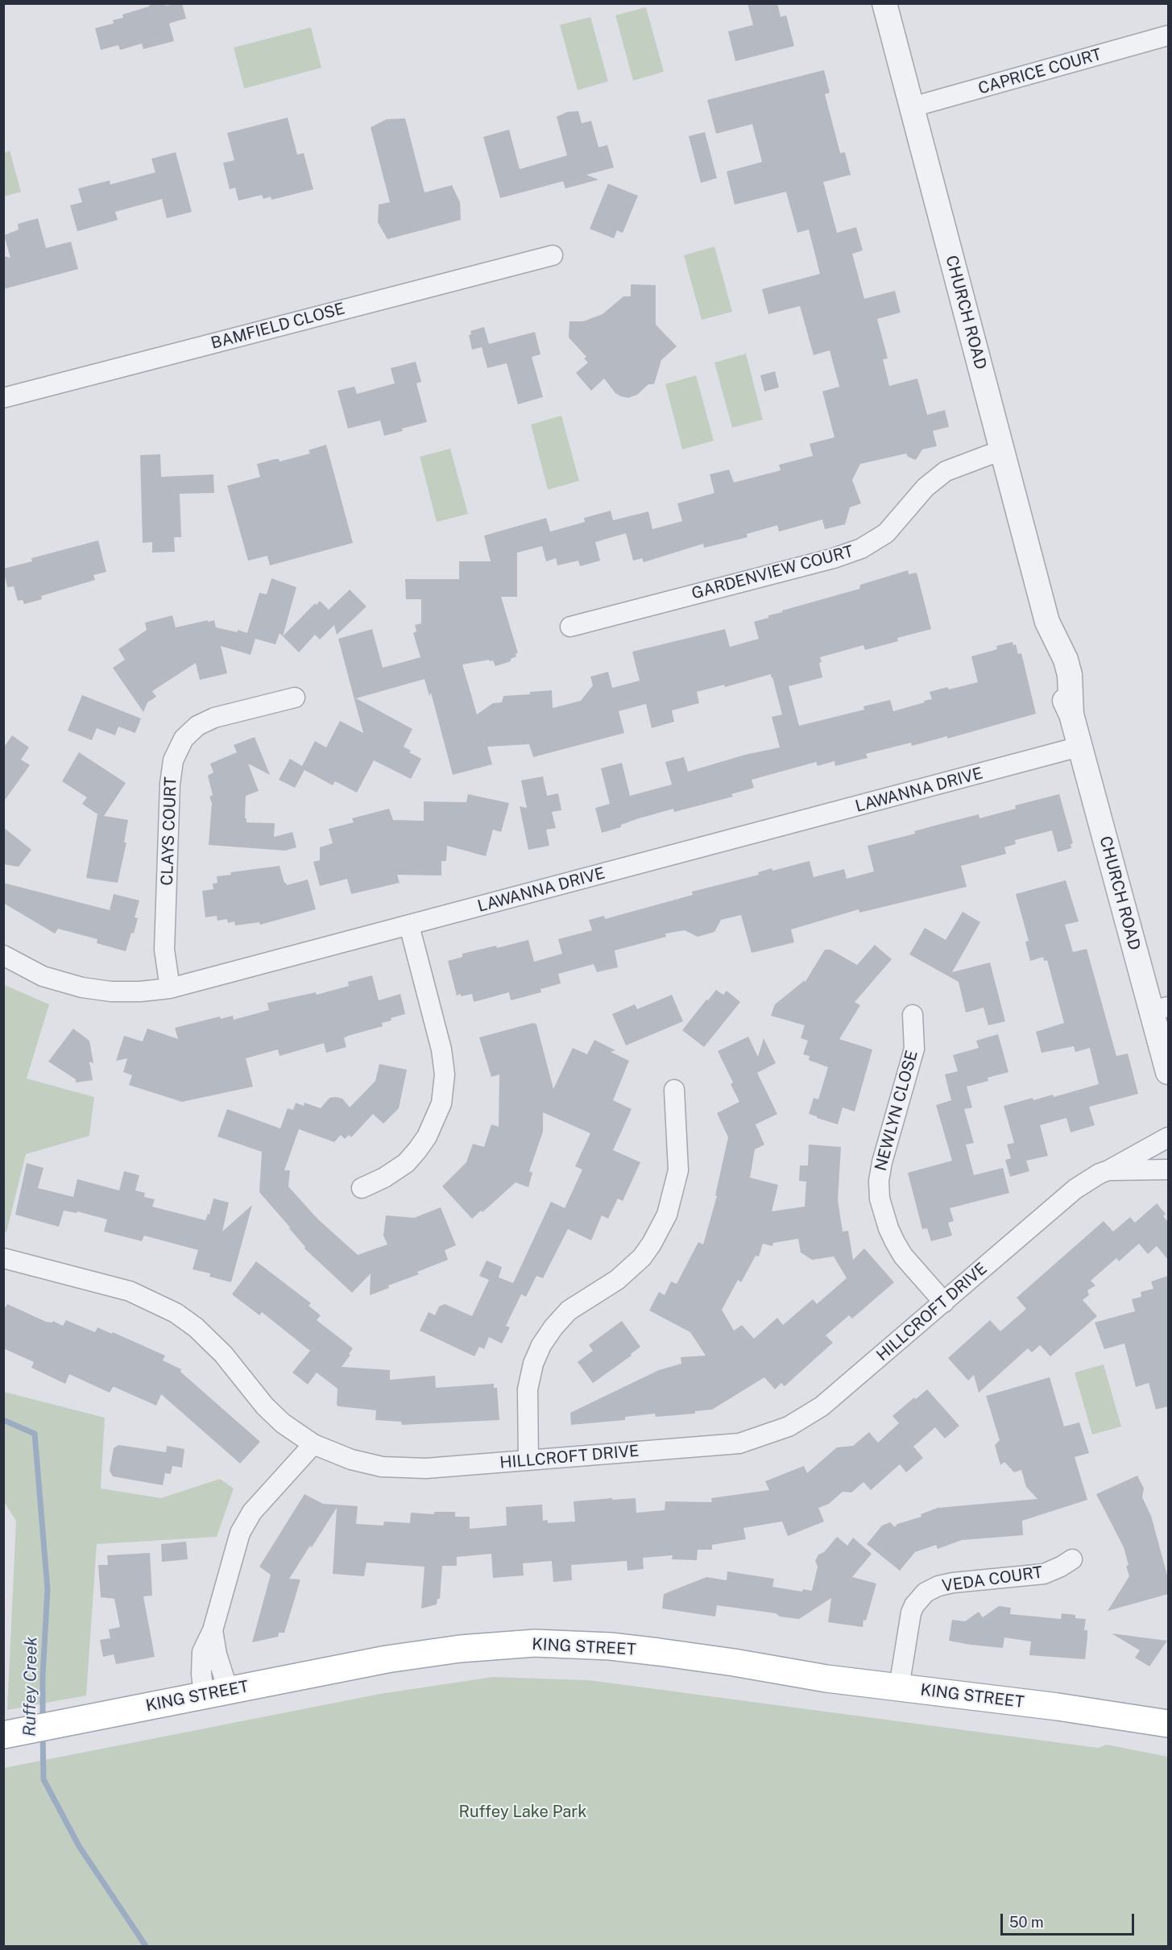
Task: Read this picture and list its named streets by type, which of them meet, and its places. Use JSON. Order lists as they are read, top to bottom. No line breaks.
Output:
{"streets":{"main road":["KING STREET"],"street":["CAPRICE COURT","CHURCH ROAD","BAMFIELD CLOSE","GARDENVIEW COURT","LAWANNA DRIVE","CLAYS COURT","NEWLYN CLOSE","HILLCROFT DRIVE","VEDA COURT"]},"crossings":[["CAPRICE COURT","CHURCH ROAD"],["CHURCH ROAD","GARDENVIEW COURT"],["CHURCH ROAD","LAWANNA DRIVE"],["LAWANNA DRIVE","CLAYS COURT"],["NEWLYN CLOSE","HILLCROFT DRIVE"],["VEDA COURT","KING STREET"]],"water":["Ruffey Creek"],"parks":["Ruffey Lake Park"],"scale_bar":"50 m"}
